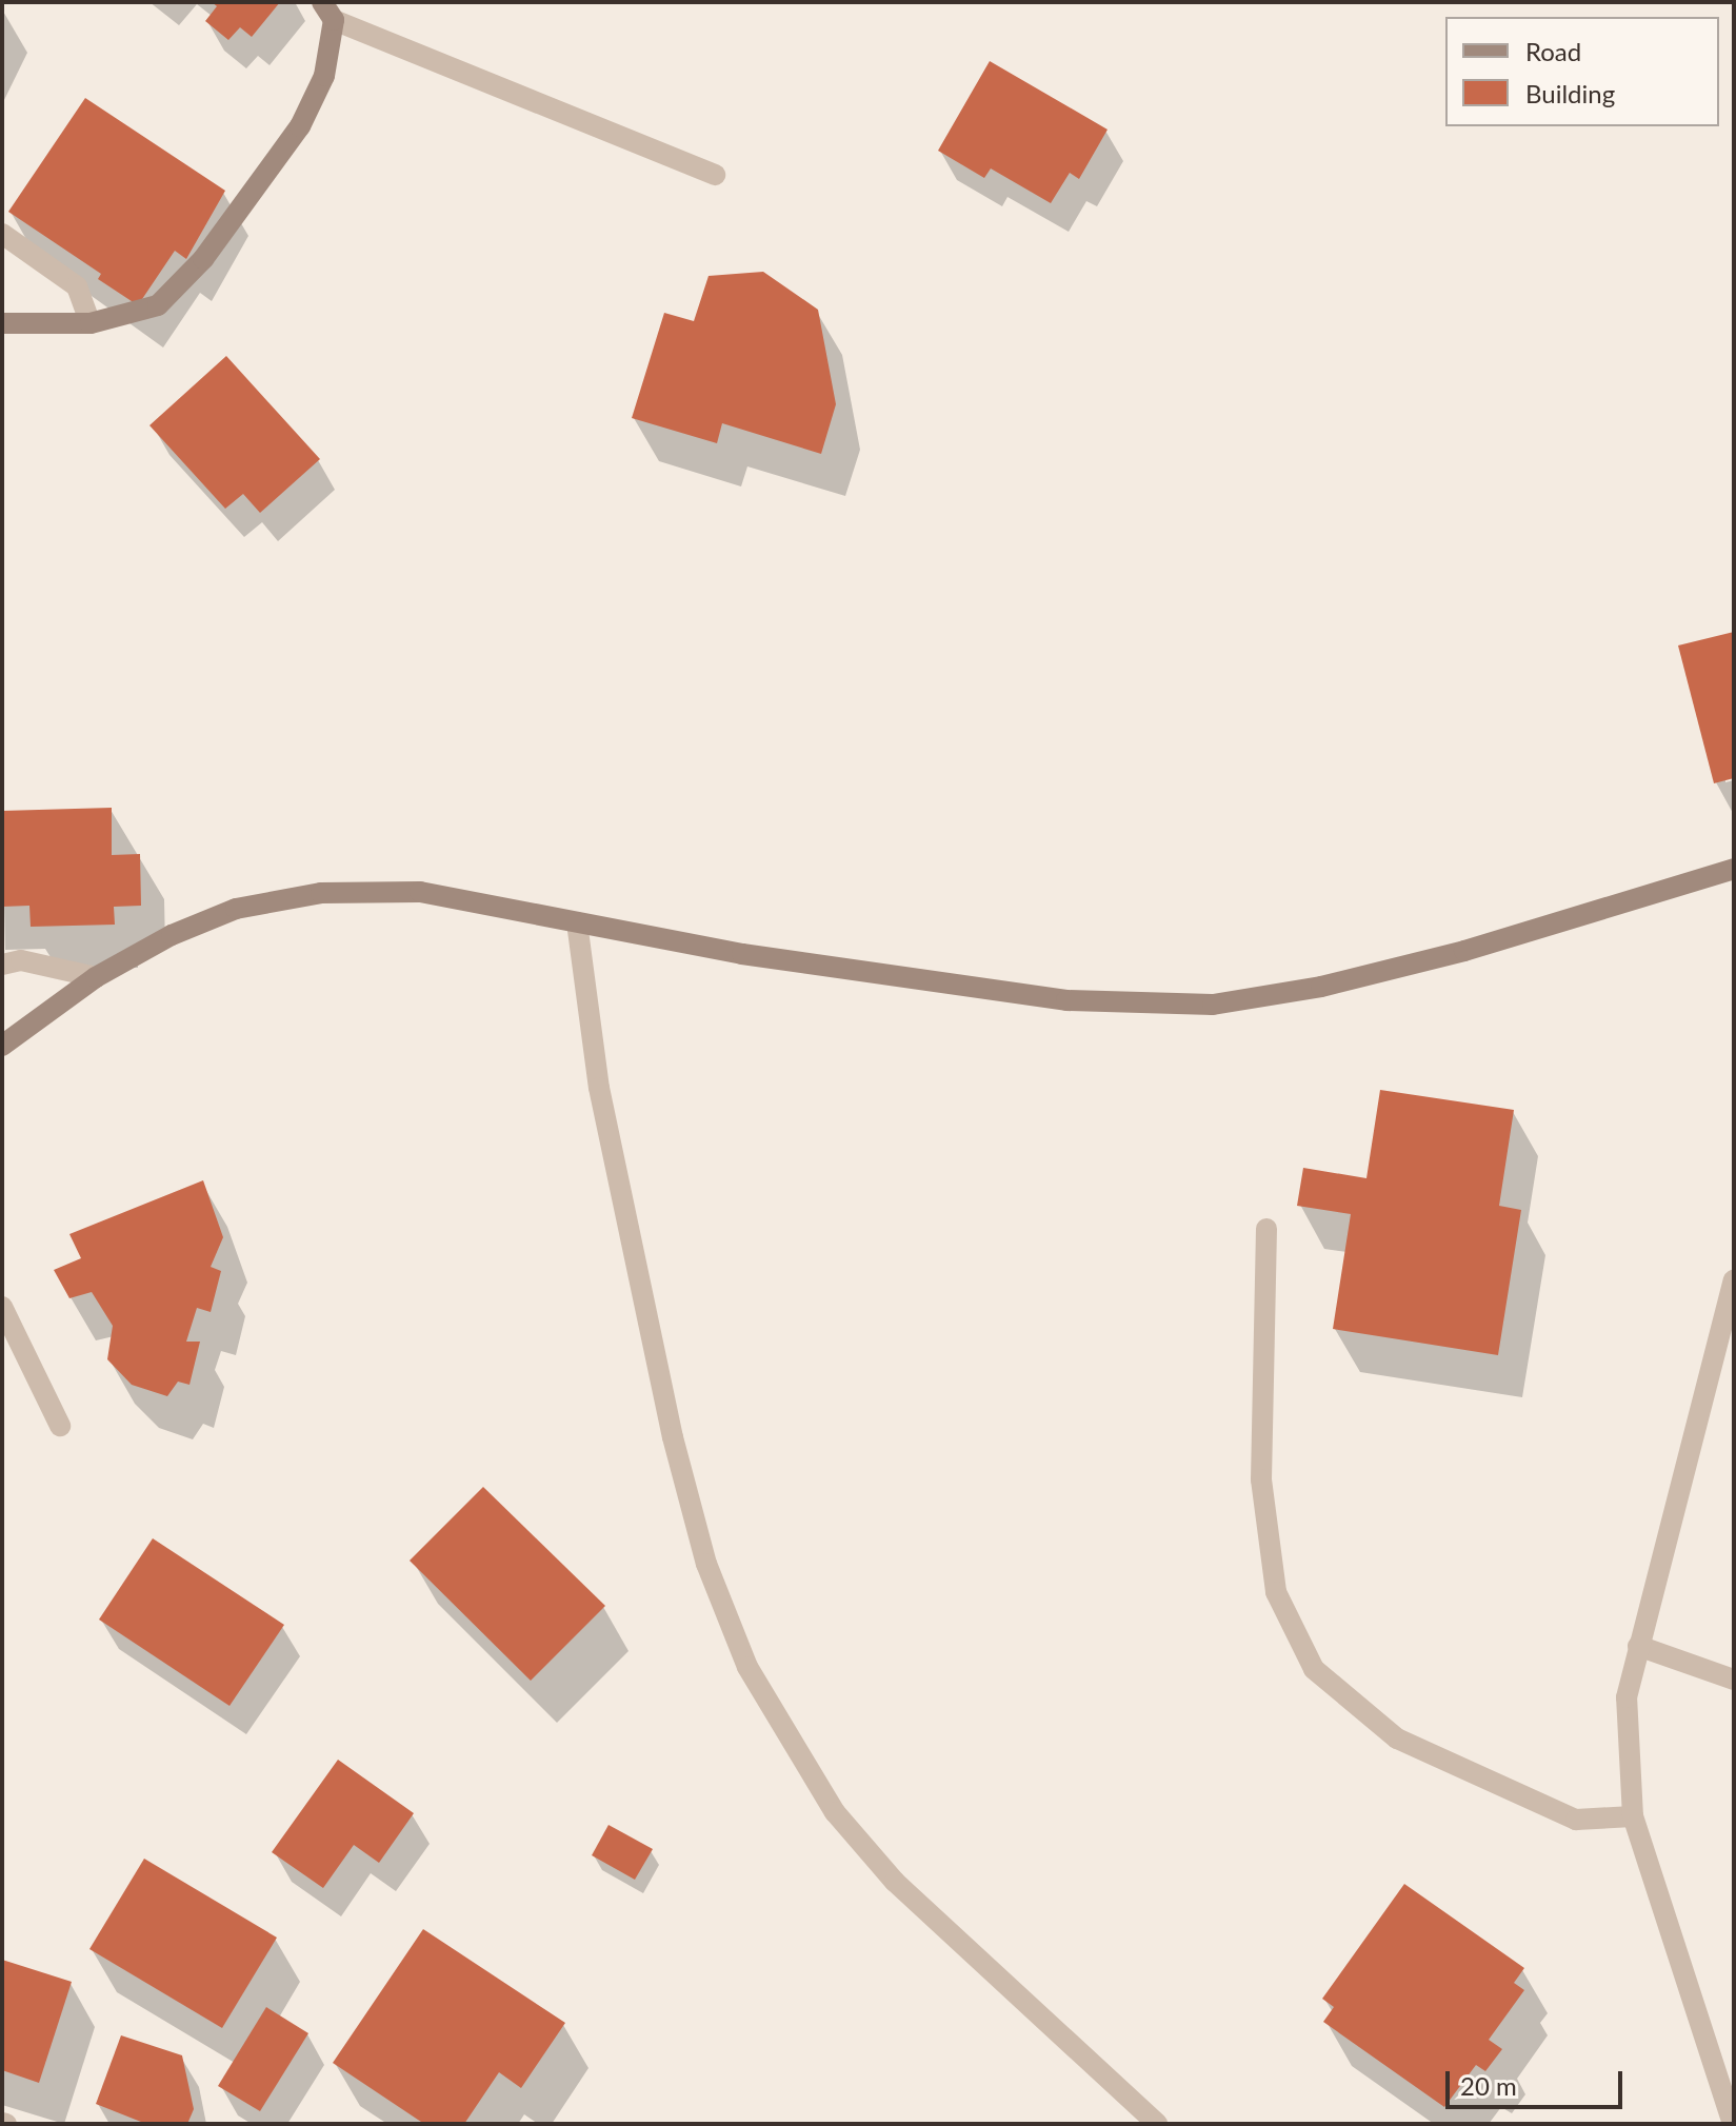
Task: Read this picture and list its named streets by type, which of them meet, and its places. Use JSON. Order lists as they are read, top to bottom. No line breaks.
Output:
{"legend":["Road","Building"],"scale_bar":"20 m"}
